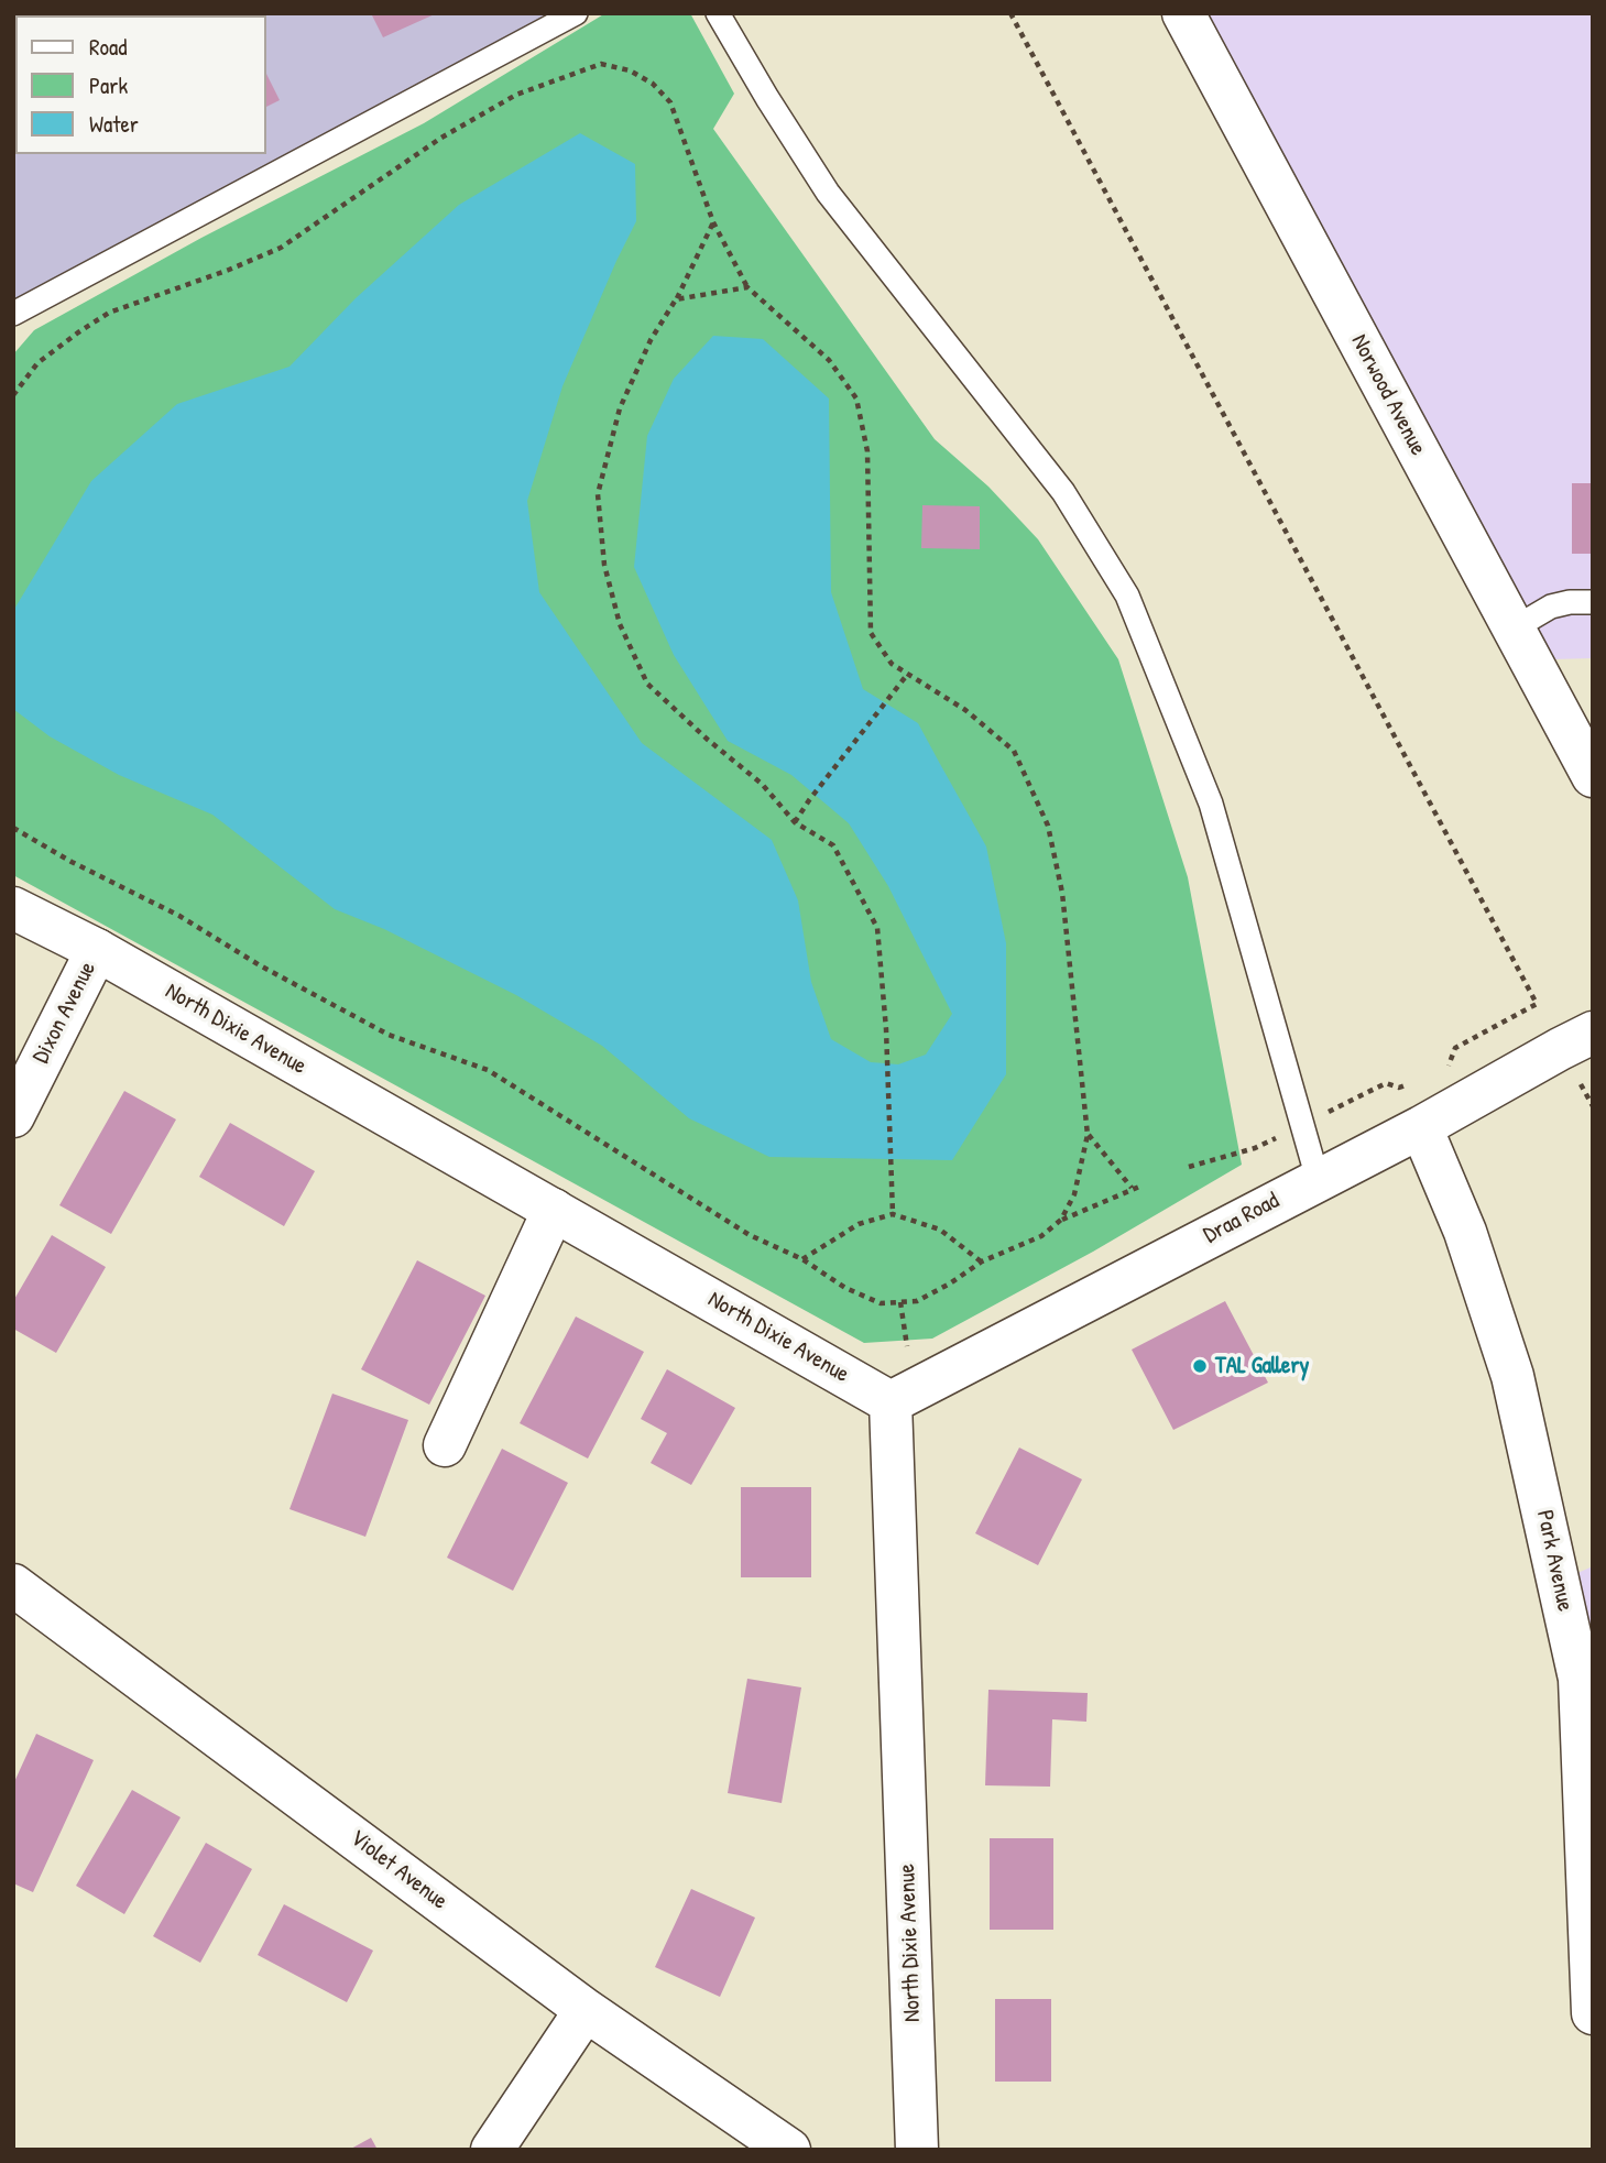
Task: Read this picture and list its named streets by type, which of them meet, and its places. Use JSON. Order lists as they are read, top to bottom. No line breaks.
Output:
{"streets":{"street":["Norwood Avenue","Dixon Avenue","North Dixie Avenue","Draa Road","Park Avenue","Violet Avenue"]},"crossings":[["Dixon Avenue","North Dixie Avenue"],["North Dixie Avenue","Draa Road"],["Draa Road","Park Avenue"]],"places":["TAL Gallery"],"legend":["Road","Park","Water"]}
